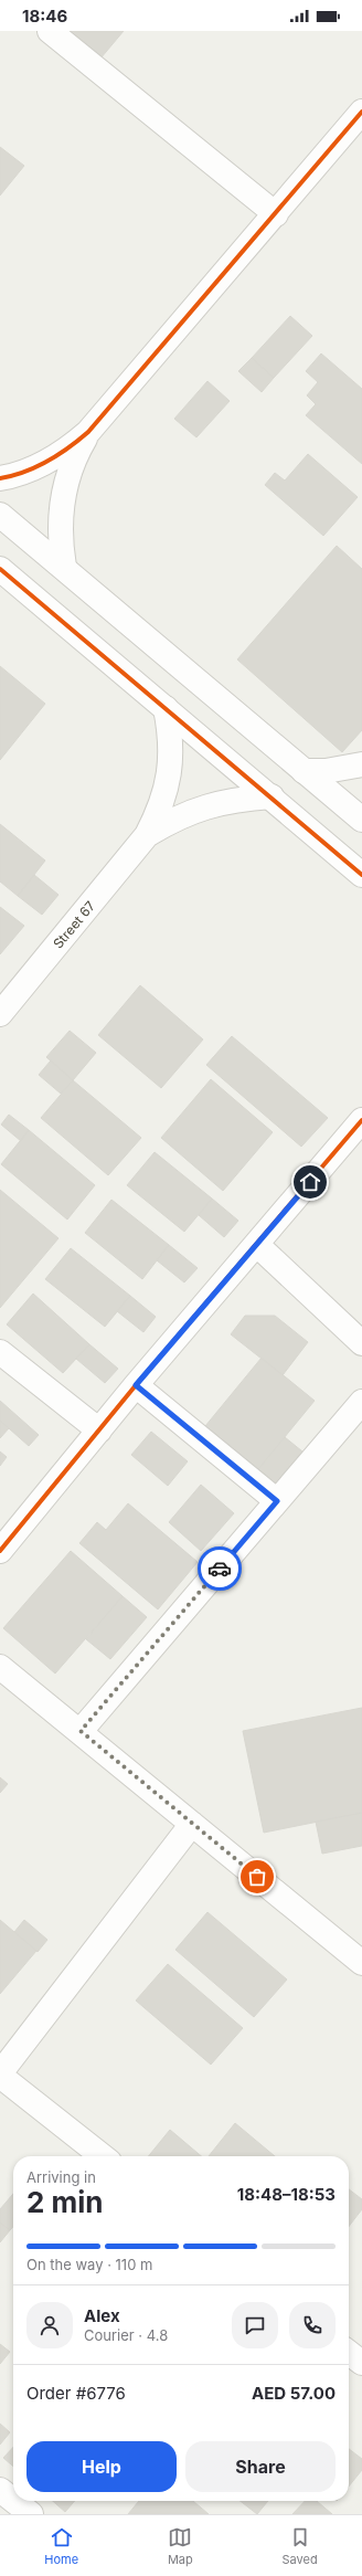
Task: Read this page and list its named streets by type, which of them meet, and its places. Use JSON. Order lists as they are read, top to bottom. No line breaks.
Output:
{"streets":{"street":["Street 67"]},"page":{"status":"18:46","heading":["2 min","Arriving in","18:48–18:53"],"panel":["Alex","Courier · 4.8","Order #6776","AED 57.00"],"bar":"On the way · 110 m","buttons":["Help","Share"],"tabs":["Home","Map","Saved"]}}
